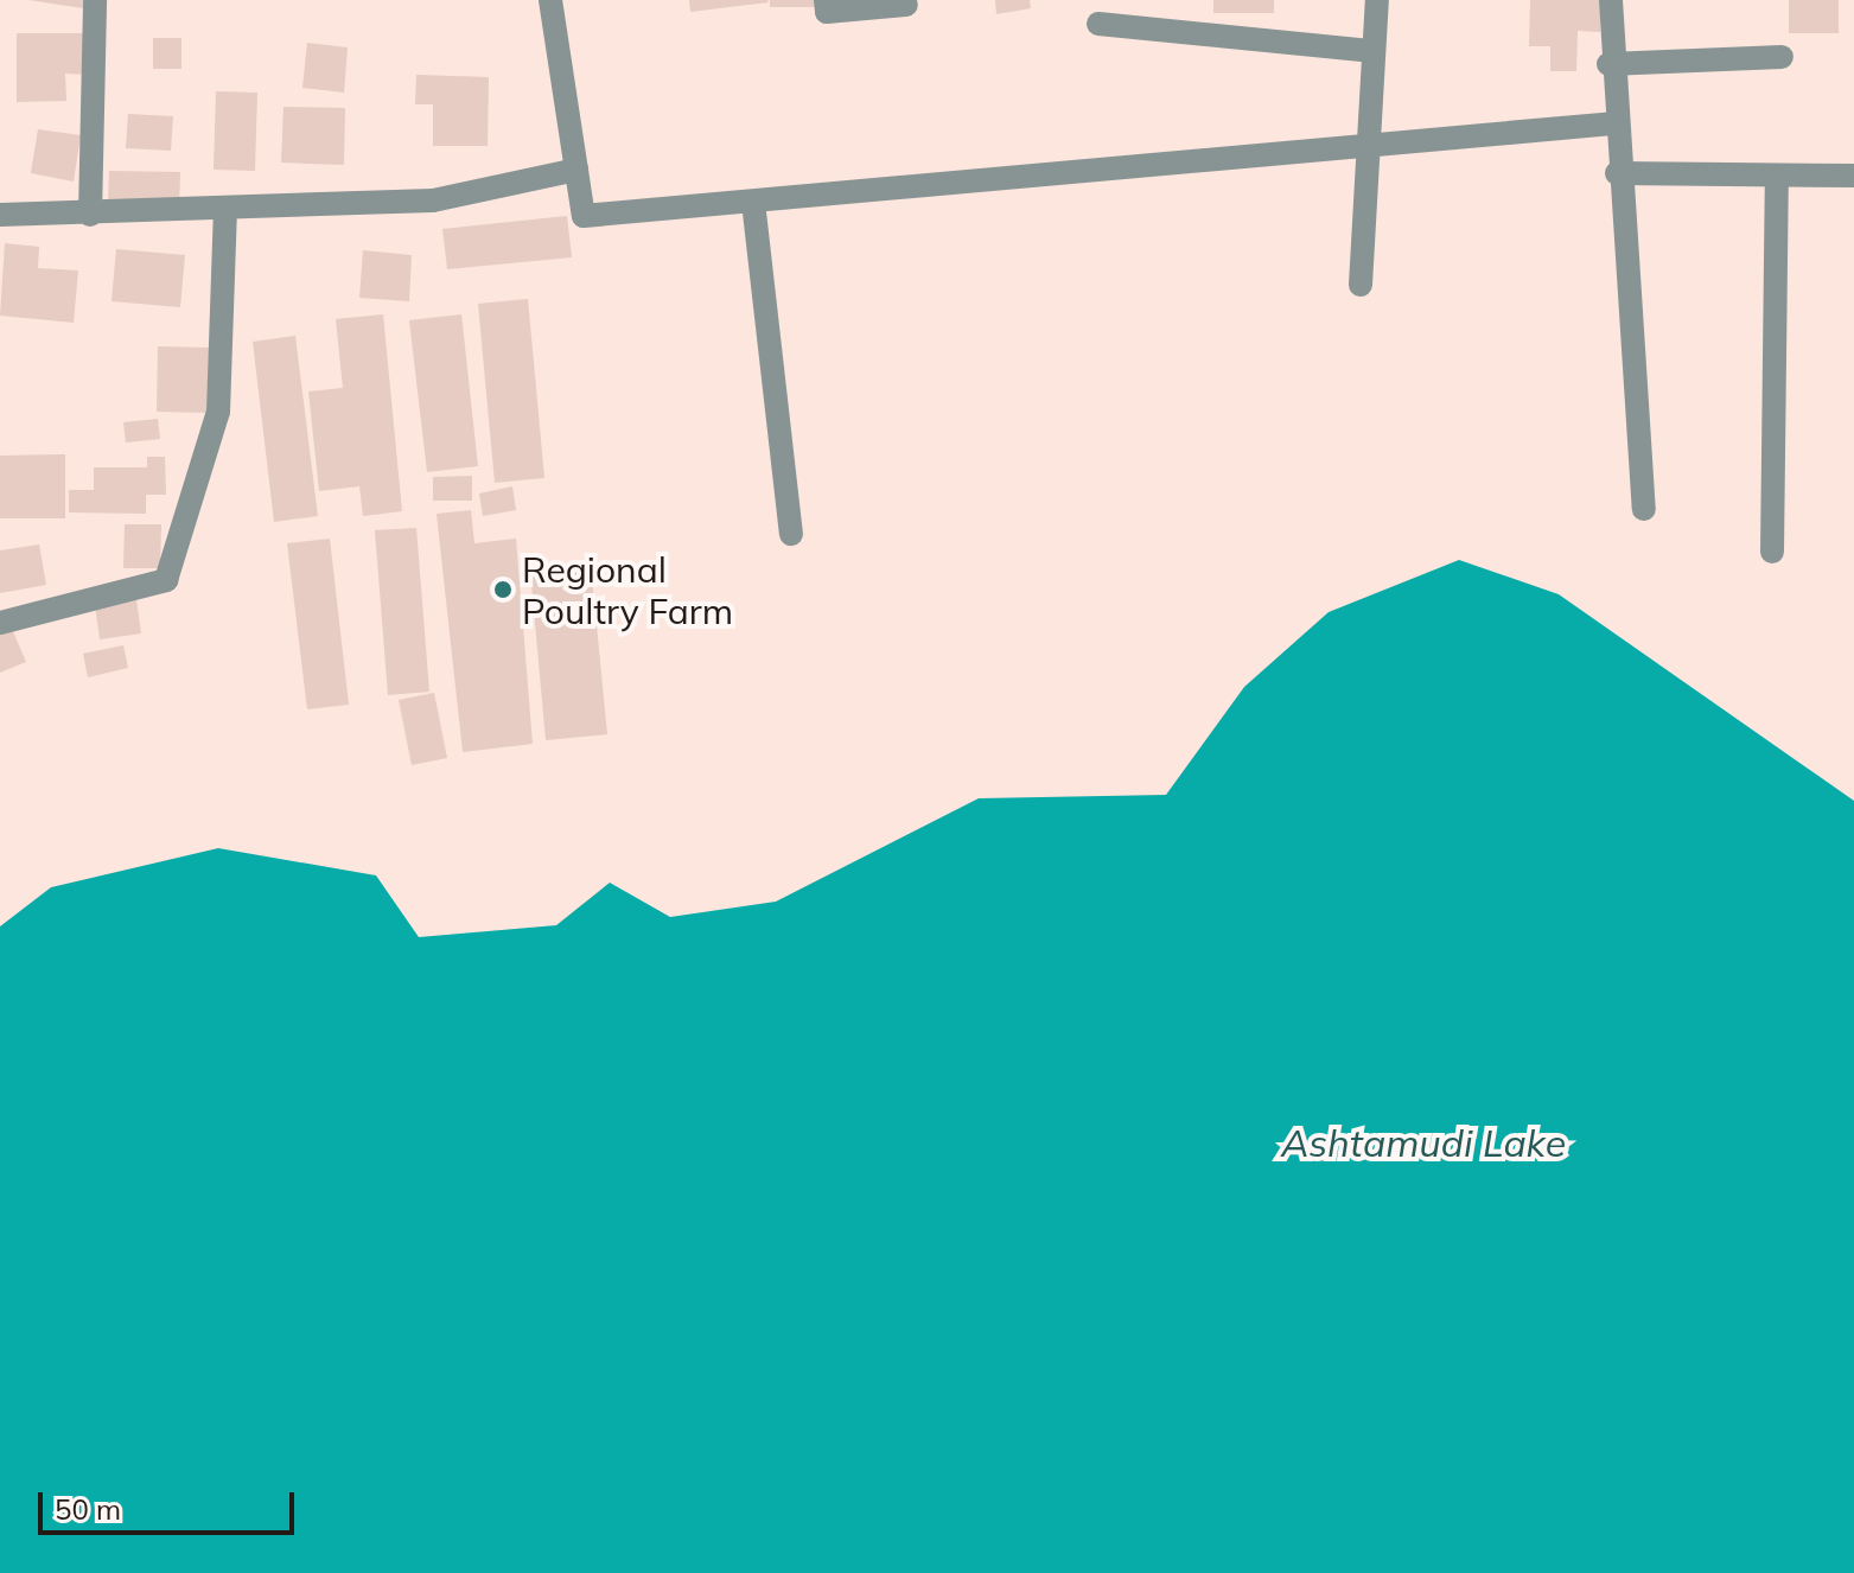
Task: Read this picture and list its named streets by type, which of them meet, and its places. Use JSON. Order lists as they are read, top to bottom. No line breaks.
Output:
{"water":["Ashtamudi Lake"],"places":["Regional Poultry Farm"],"scale_bar":"50 m"}
